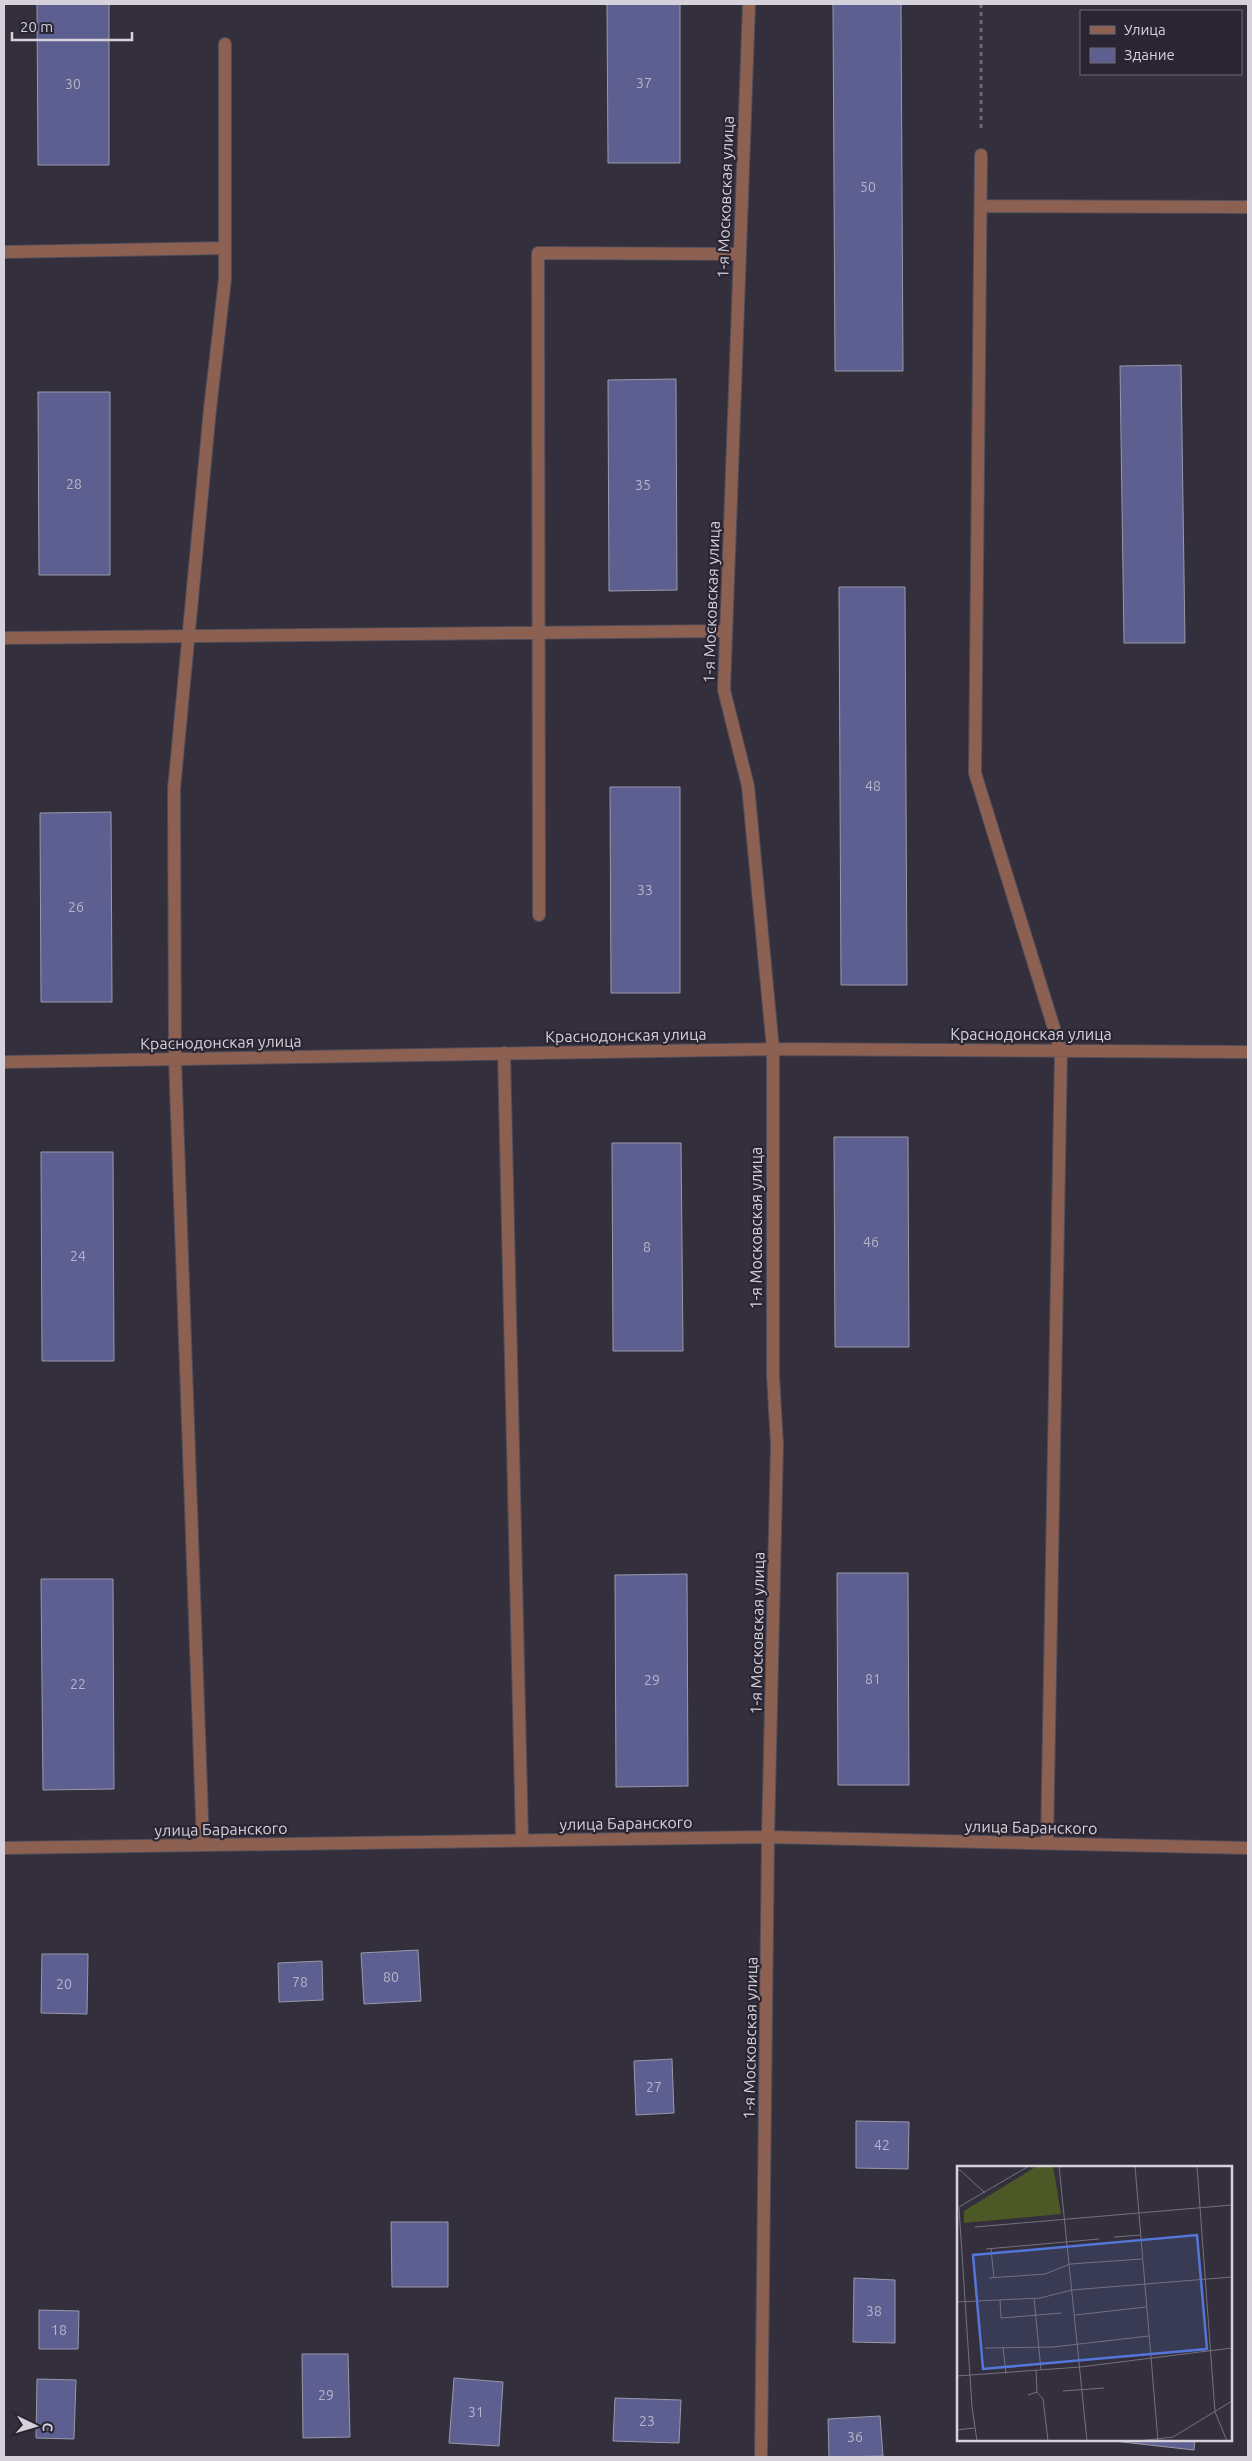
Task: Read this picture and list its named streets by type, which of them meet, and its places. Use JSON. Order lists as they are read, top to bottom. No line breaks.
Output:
{"streets":{"street":["1-я Московская улица","Краснодонская улица","улица Баранского"]},"crossings":[["1-я Московская улица","Краснодонская улица"],["1-я Московская улица","улица Баранского"]],"house_numbers":["37","30","50","28","35","48","33","26","46","8","24","81","29","22","80","78","20","27","42","38","18","29","31","23","36"],"legend":["Улица","Здание"],"scale_bar":"20 m","north":"right"}
